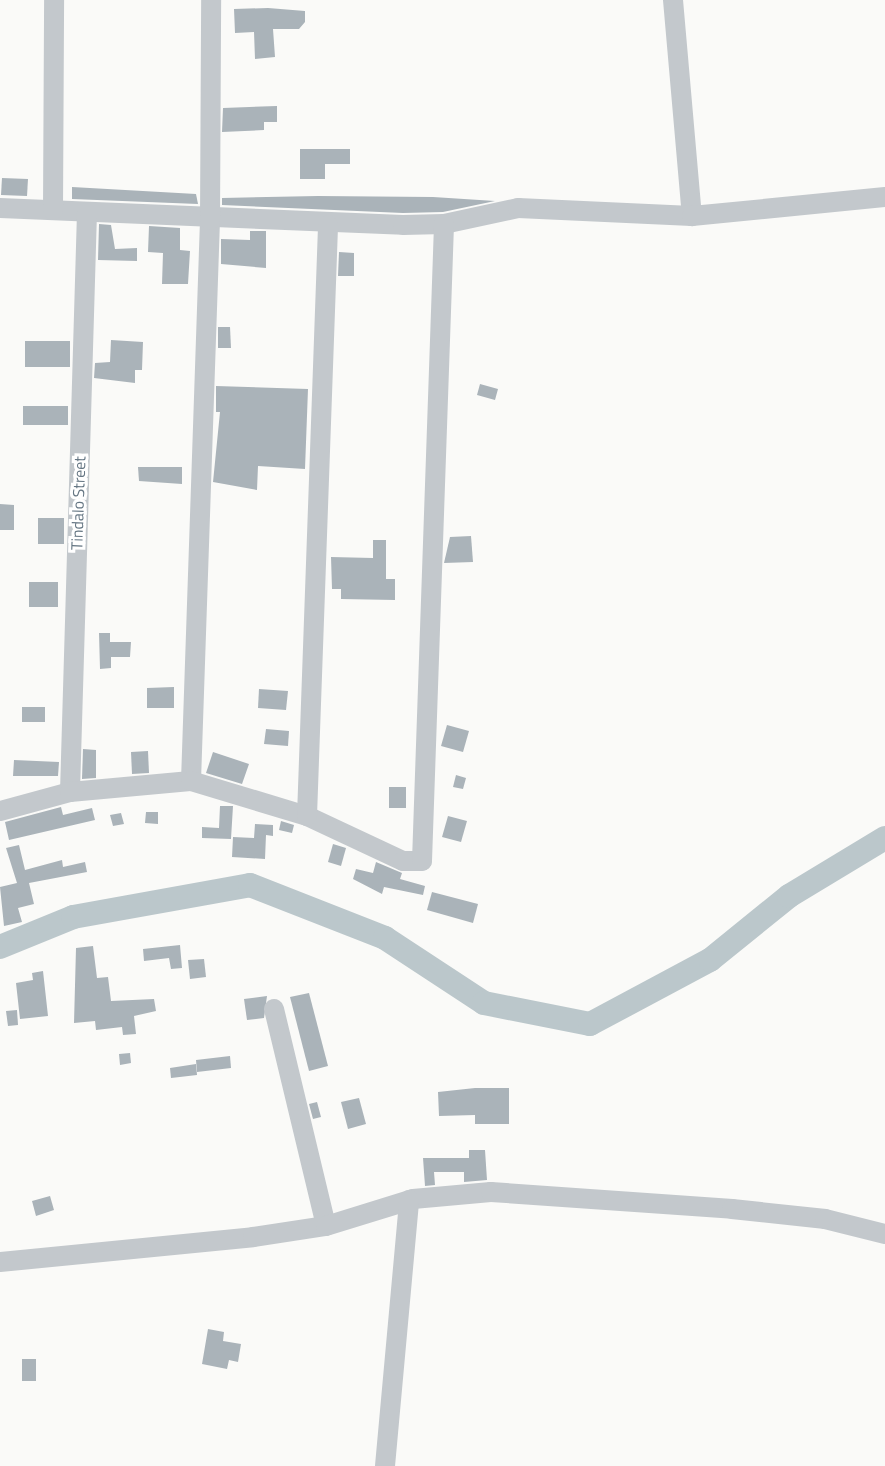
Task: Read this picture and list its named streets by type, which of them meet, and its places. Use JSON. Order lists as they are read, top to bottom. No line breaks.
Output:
{"streets":{"street":["Tindalo Street"]}}
